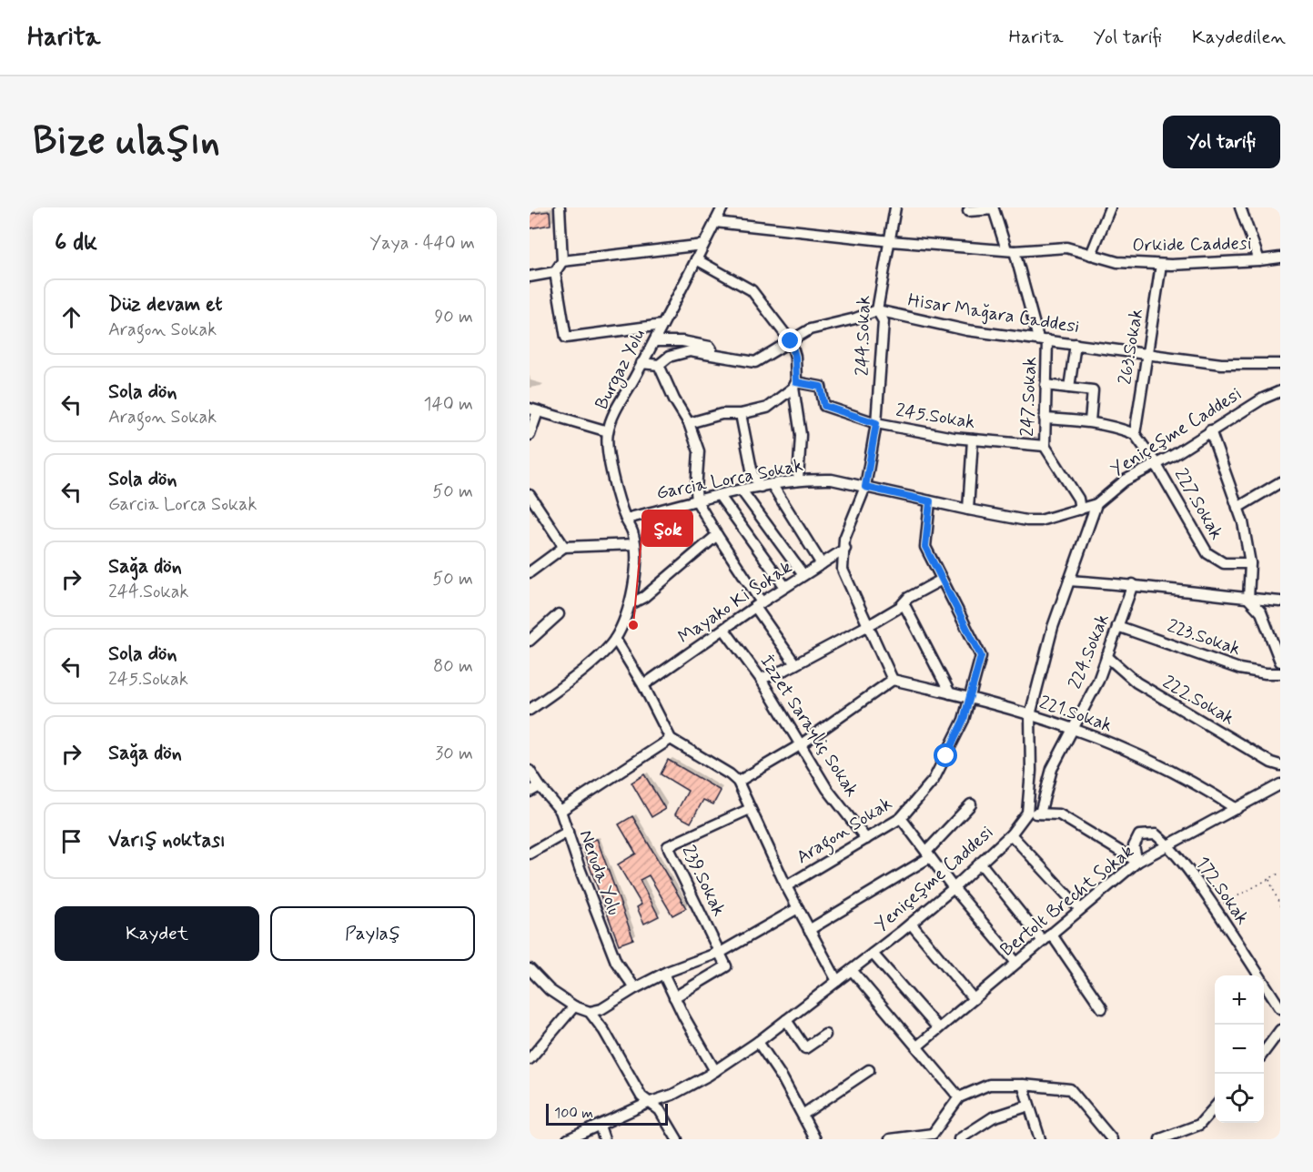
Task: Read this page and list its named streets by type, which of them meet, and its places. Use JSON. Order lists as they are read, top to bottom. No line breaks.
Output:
{"streets":{"street":["Orkide Caddesi","Hisar Mağara Caddesi","244.Sokak","263.Sokak","Burgaz Yolu","247.Sokak","245.Sokak","Yeniçeşme Caddesi","Garcia Lorca Sokak","227.Sokak","Mayako Ki Sokak","223.Sokak","224.Sokak","222.Sokak","221.Sokak","İzzet Sarayliç Sokak","Aragon Sokak","Neruda Yolu","239.Sokak","172.Sokak","Bertolt Brecht Sokak"]},"crossings":[["Orkide Caddesi","244.Sokak"],["Orkide Caddesi","263.Sokak"],["Orkide Caddesi","Burgaz Yolu"],["Orkide Caddesi","247.Sokak"],["Hisar Mağara Caddesi","244.Sokak"],["Hisar Mağara Caddesi","263.Sokak"],["Hisar Mağara Caddesi","247.Sokak"],["244.Sokak","245.Sokak"],["244.Sokak","Garcia Lorca Sokak"],["244.Sokak","Mayako Ki Sokak"],["244.Sokak","221.Sokak"],["263.Sokak","227.Sokak"],["Burgaz Yolu","Garcia Lorca Sokak"],["247.Sokak","245.Sokak"],["247.Sokak","Garcia Lorca Sokak"],["Yeniçeşme Caddesi","Garcia Lorca Sokak"],["Yeniçeşme Caddesi","227.Sokak"],["Garcia Lorca Sokak","Aragon Sokak"],["Mayako Ki Sokak","İzzet Sarayliç Sokak"],["223.Sokak","224.Sokak"],["224.Sokak","222.Sokak"],["224.Sokak","221.Sokak"],["221.Sokak","Aragon Sokak"],["221.Sokak","Bertolt Brecht Sokak"],["İzzet Sarayliç Sokak","Aragon Sokak"],["172.Sokak","Bertolt Brecht Sokak"]],"places":["Şok"],"scale_bar":"100 m","page":{"header":"Harita","nav":["Harita","Yol tarifi","Kaydedilen"],"buttons":["Yol tarifi",["Kaydet","Paylaş"]],"title":"Bize ulaşın","heading":["6 dk","Yaya · 440 m"],"list":[["Düz devam et","Aragon Sokak","90 m"],["Sola dön","Aragon Sokak","140 m"],["Sola dön","Garcia Lorca Sokak","50 m"],["Sağa dön","244.Sokak","50 m"],["Sola dön","245.Sokak","80 m"],["Sağa dön","30 m"],"Varış noktası"],"map_buttons":["+","−"],"scale":"100 m"}}
